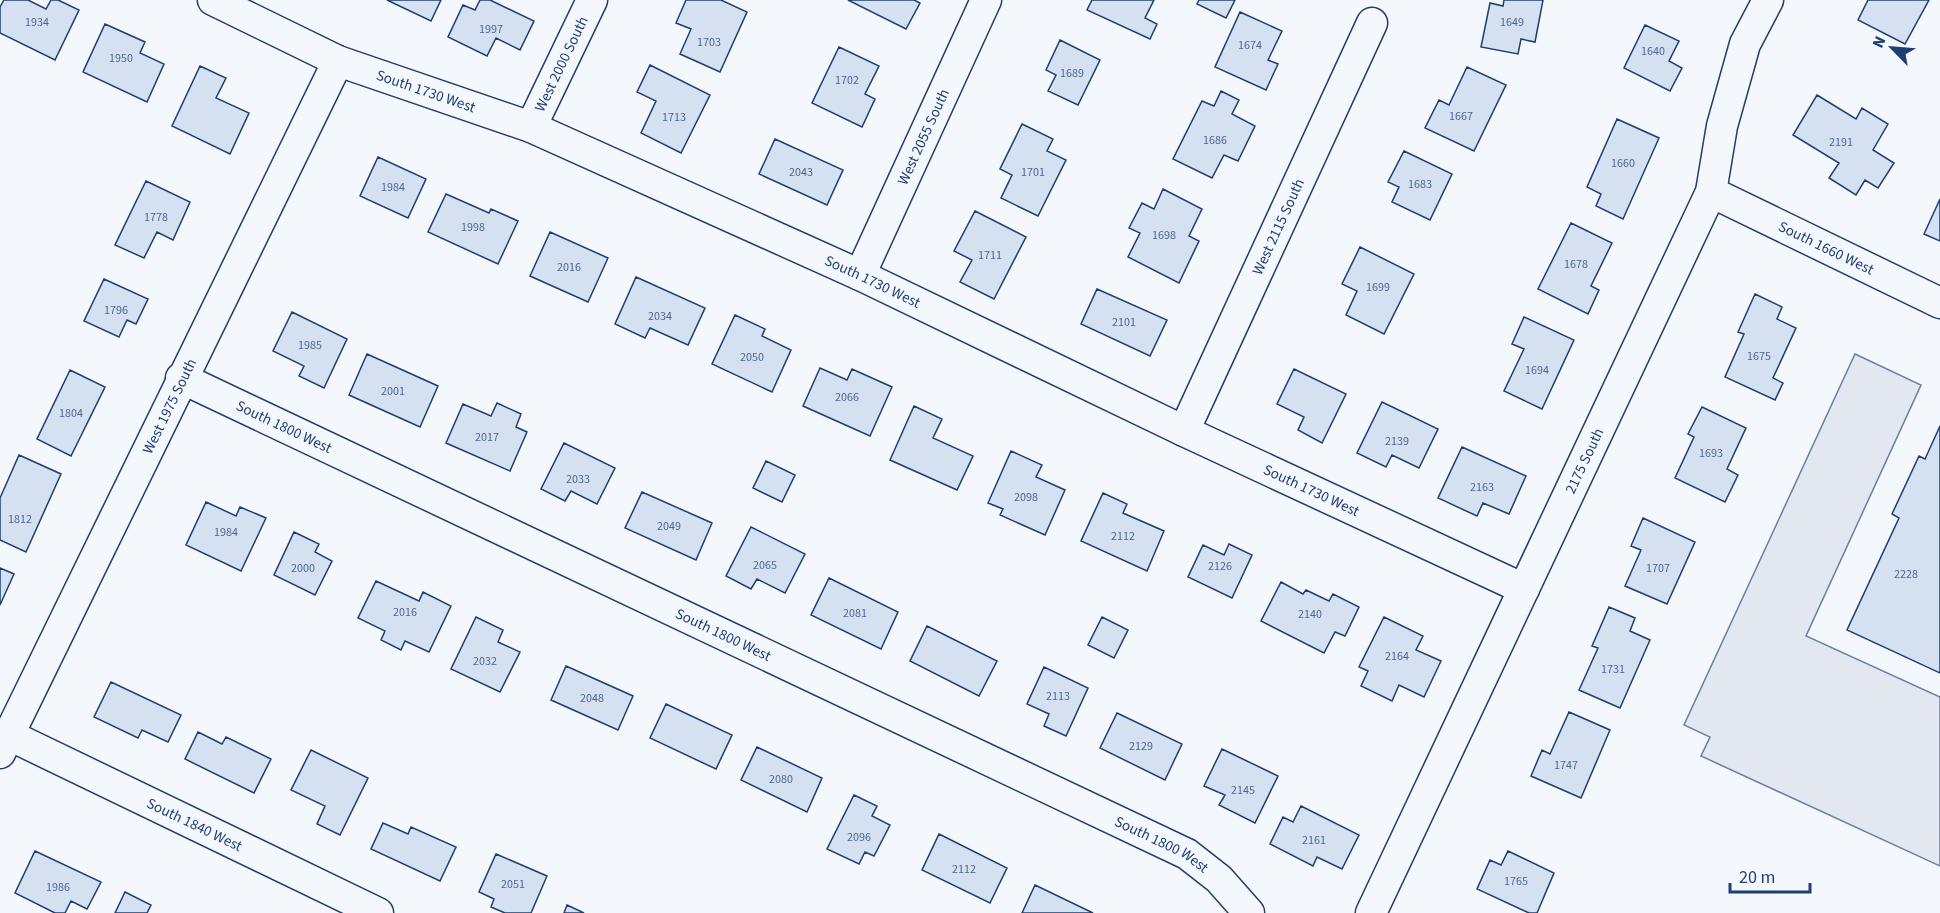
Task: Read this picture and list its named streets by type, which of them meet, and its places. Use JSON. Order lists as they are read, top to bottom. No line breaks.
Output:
{"streets":{"street":["West 2000 South","South 1730 West","West 2055 South","West 2115 South","South 1660 West","West 1975 South","South 1800 West","2175 South","South 1840 West"]},"crossings":[["West 2000 South","South 1730 West"],["South 1730 West","West 2055 South"],["South 1730 West","West 2115 South"],["South 1730 West","West 1975 South"],["South 1730 West","2175 South"],["South 1660 West","2175 South"],["West 1975 South","South 1800 West"],["West 1975 South","South 1840 West"]],"house_numbers":["1934","1649","1997","1703","1674","1640","1950","1689","1702","1667","1713","1686","2191","1660","2043","1701","1683","1984","1778","1998","1698","1711","1678","2016","1699","1796","2034","2101","1985","1675","2050","1694","2001","2066","1804","2017","2139","1693","2033","2163","2098","1812","2049","1984","2112","2065","2126","2000","1707","2228","2016","2081","2140","2164","2032","1731","2113","2048","2129","1747","2080","2145","2096","2161","2112","1765","2051","1986"],"scale_bar":"20 m","north":"top left"}
